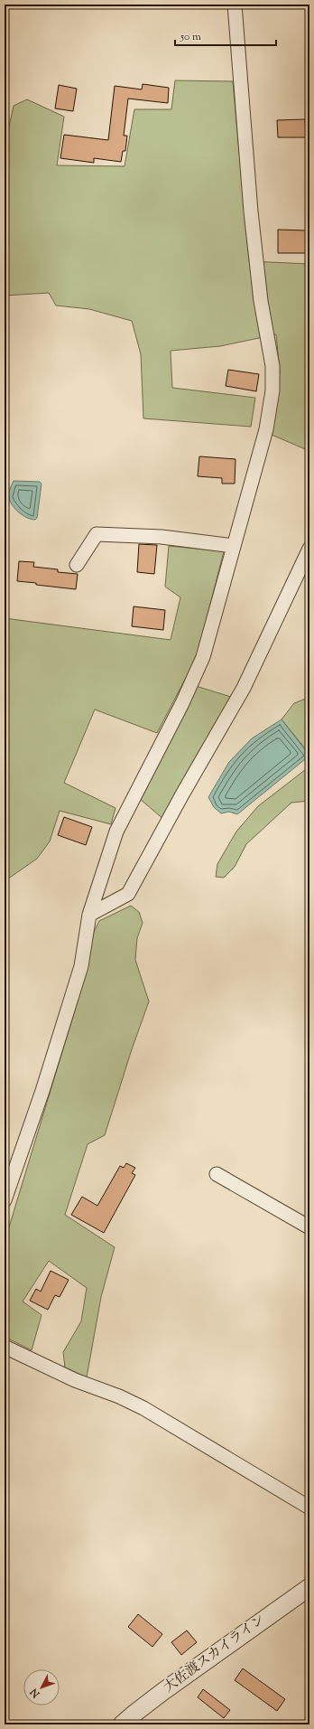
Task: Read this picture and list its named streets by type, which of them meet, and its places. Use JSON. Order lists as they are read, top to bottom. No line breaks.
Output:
{"streets":{"street":["大佐渡スカイライン"]},"scale_bar":"50 m","north":"bottom left"}
